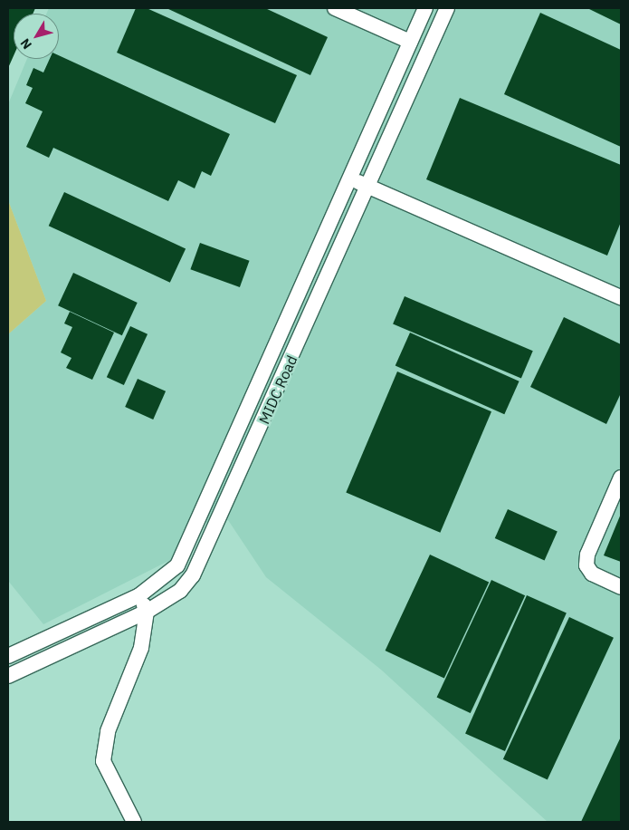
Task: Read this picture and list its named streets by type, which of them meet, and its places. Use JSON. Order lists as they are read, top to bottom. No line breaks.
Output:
{"streets":{"street":["MIDC Road"]},"north":"bottom left"}
